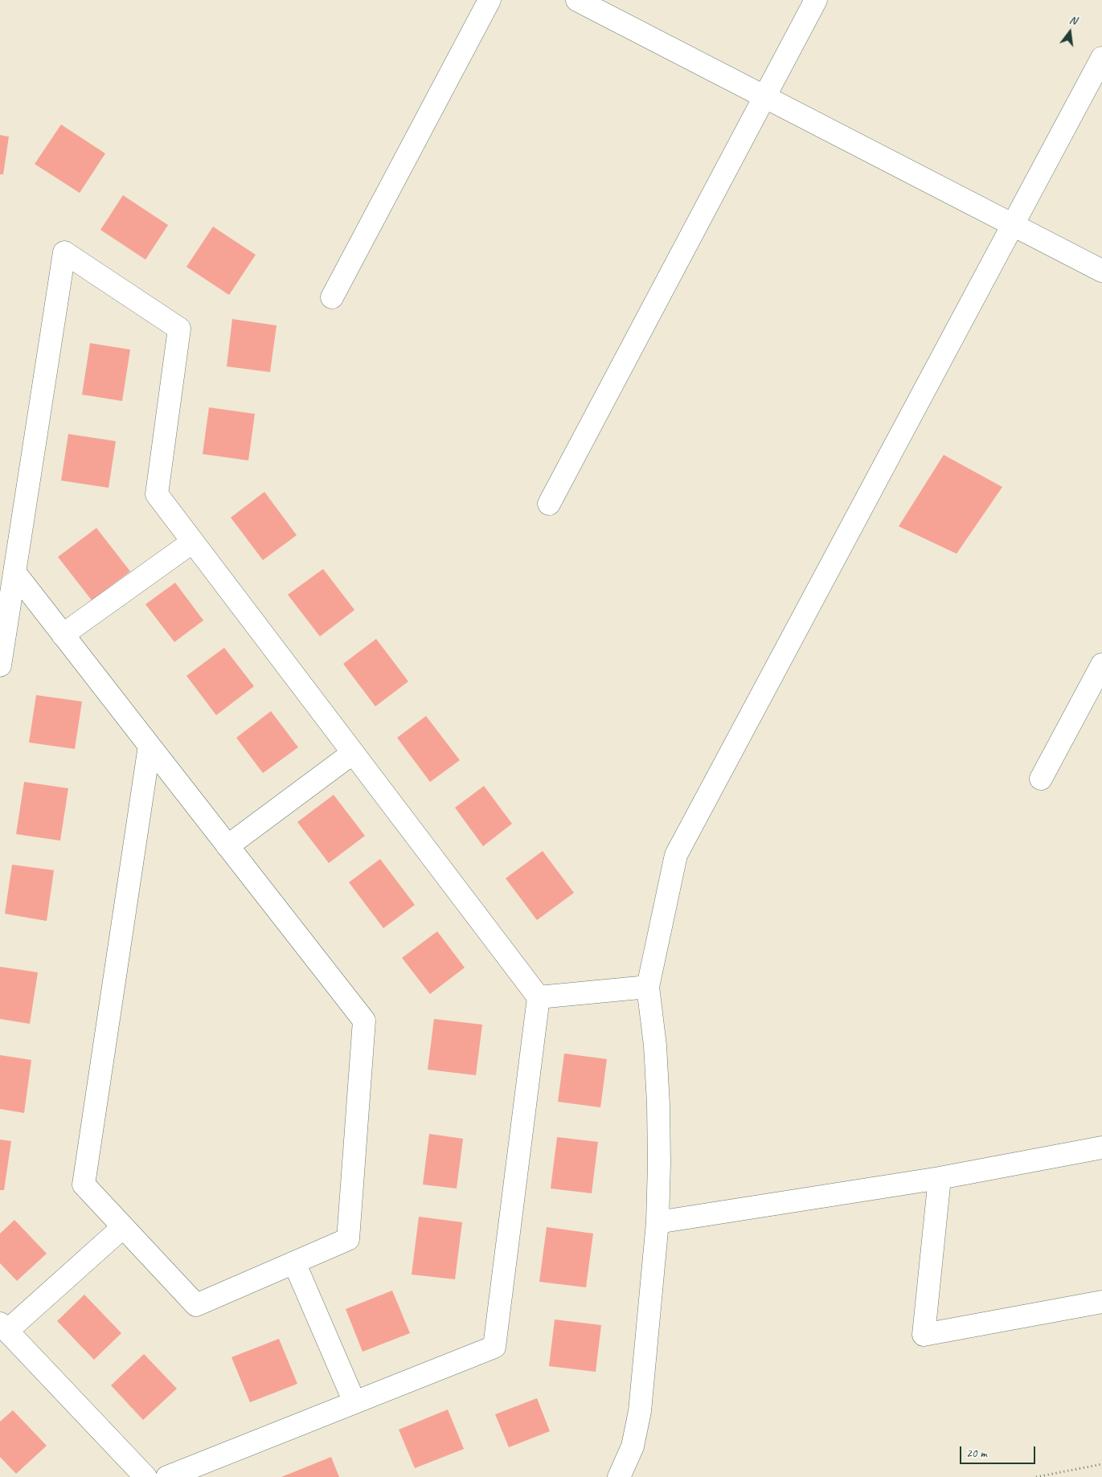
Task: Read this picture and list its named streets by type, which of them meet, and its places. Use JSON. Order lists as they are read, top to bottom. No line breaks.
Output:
{"scale_bar":"20 m","north":"top"}
